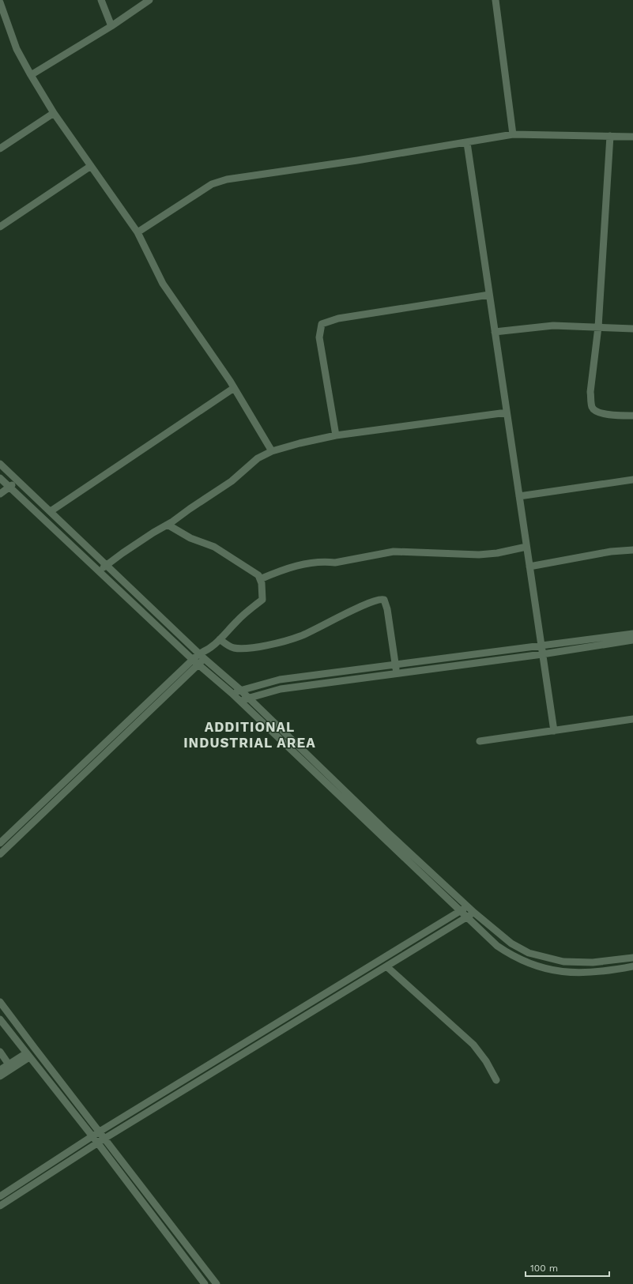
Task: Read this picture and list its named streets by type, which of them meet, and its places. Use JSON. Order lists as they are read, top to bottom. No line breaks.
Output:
{"districts":["ADDITIONAL INDUSTRIAL AREA"],"scale_bar":"100 m"}
